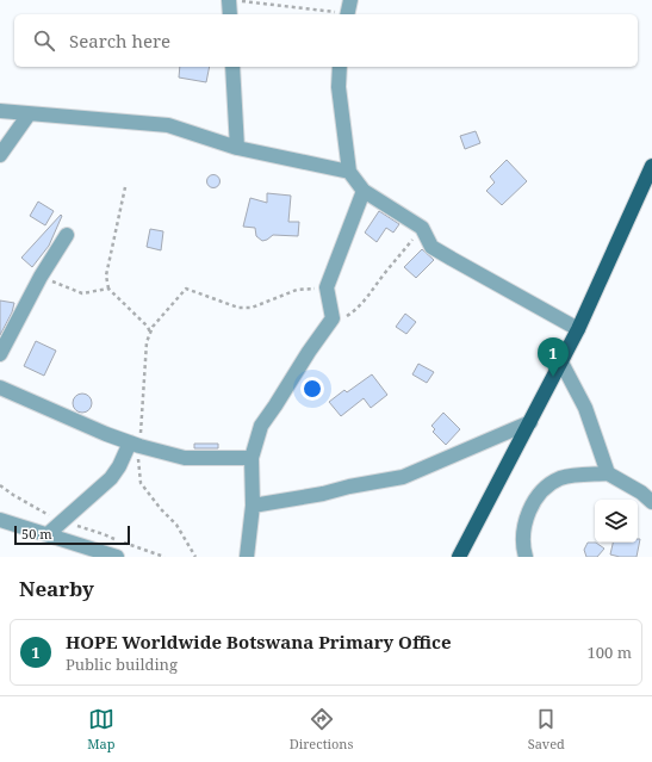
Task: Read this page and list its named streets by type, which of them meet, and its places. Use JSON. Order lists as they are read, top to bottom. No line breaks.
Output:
{"scale_bar":"50 m","page":{"search":"Search here","pins":"1","scale":"50 m","heading":"Nearby","list":[{"mark":"1","name":"HOPE Worldwide Botswana Primary Office","note":"Public building","value":"100 m"}],"nav":["Map","Directions","Saved"]}}
